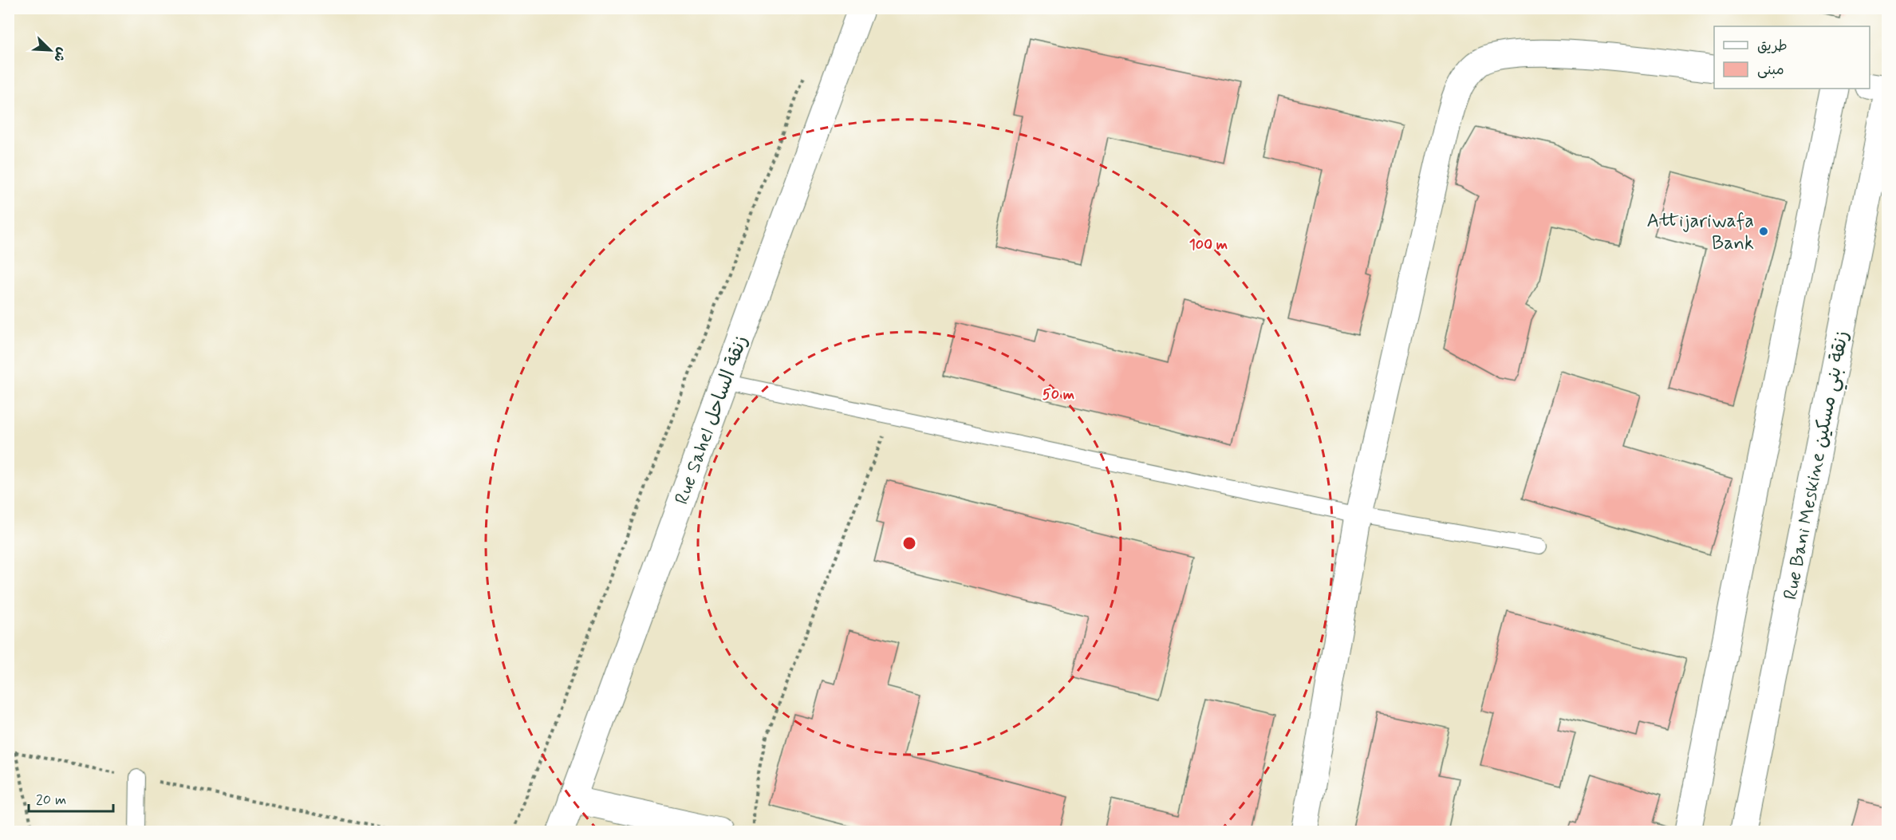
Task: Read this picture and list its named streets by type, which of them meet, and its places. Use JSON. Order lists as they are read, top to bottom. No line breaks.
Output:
{"streets":{"street":["Rue Sahel زنقة الساحل","Rue Bani Meskine زنقة بني مسكين"]},"places":["Attijariwafa Bank"],"legend":["طريق","مبنى"],"scale_bar":"20 m","north":"bottom right","rings":["100 m","50 m"]}
